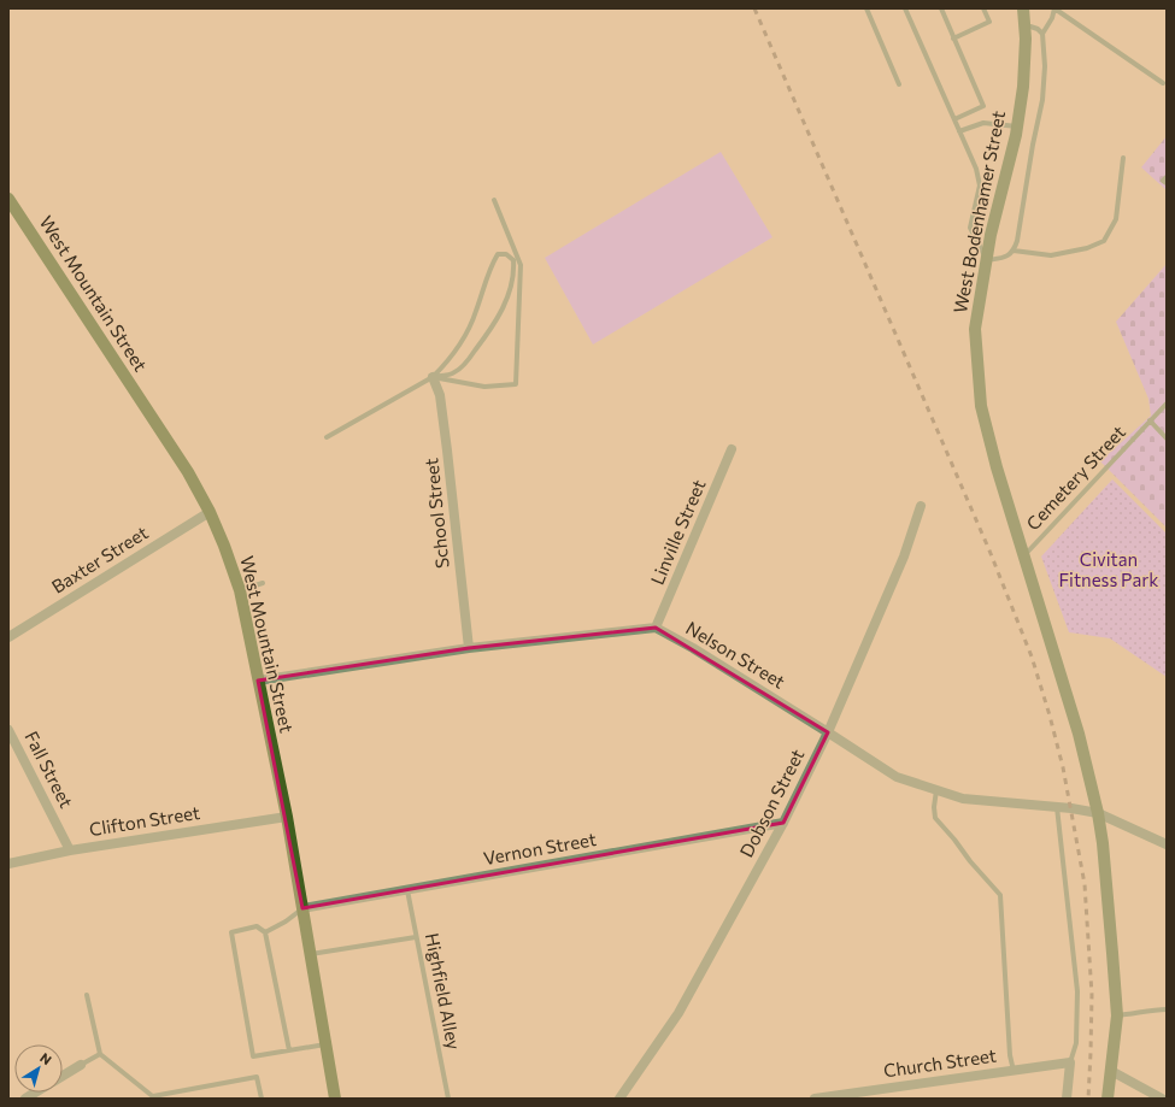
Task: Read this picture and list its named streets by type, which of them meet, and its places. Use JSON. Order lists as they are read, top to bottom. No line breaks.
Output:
{"streets":{"main road":["West Bodenhamer Street","West Mountain Street"],"street":["School Street","Linville Street","Baxter Street","Nelson Street","Fall Street","Dobson Street","Clifton Street","Vernon Street","Church Street"],"lane":["Cemetery Street","Highfield Alley"]},"crossings":[["West Bodenhamer Street","Cemetery Street"],["West Bodenhamer Street","Nelson Street"],["West Mountain Street","Baxter Street"],["West Mountain Street","Nelson Street"],["West Mountain Street","Clifton Street"],["West Mountain Street","Vernon Street"],["School Street","Nelson Street"],["Linville Street","Nelson Street"],["Nelson Street","Dobson Street"],["Fall Street","Clifton Street"],["Dobson Street","Vernon Street"],["Vernon Street","Highfield Alley"]],"parks":["Civitan Fitness Park"],"north":"top right"}
